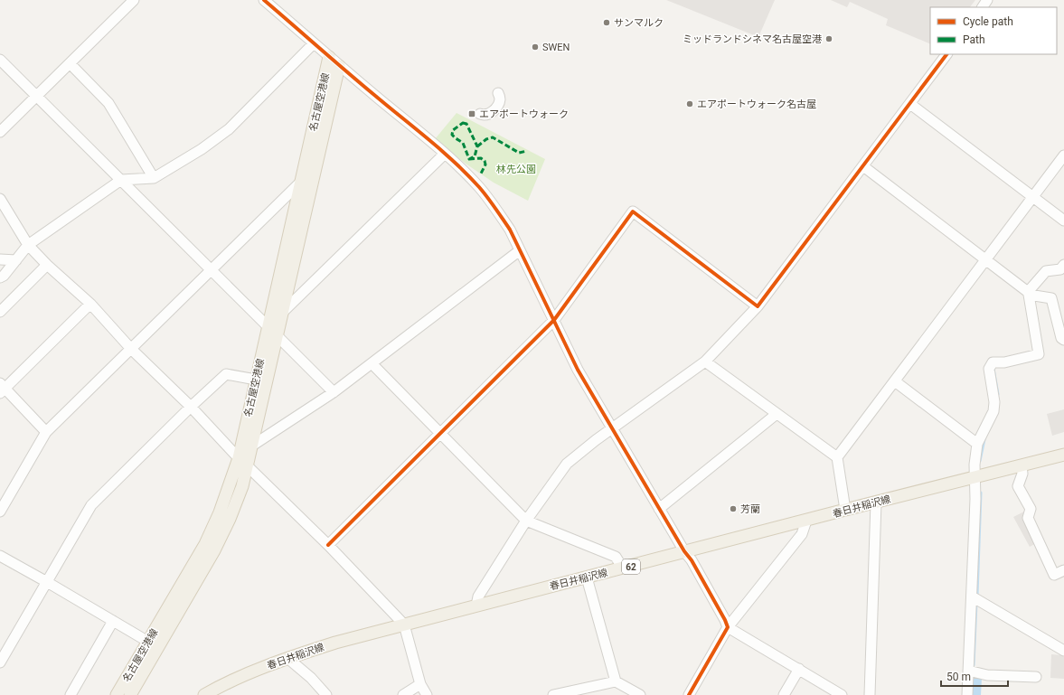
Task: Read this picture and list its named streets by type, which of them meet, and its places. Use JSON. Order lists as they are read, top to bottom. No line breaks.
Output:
{"streets":{"main road":["名古屋空港線","春日井稲沢線","62"]},"parks":["林先公園"],"places":{"other":["サンマルク","ミッドランドシネマ名古屋空港","SWEN","エアポートウォーク名古屋","芳蘭"],"transit":["エアポートウォーク"]},"legend":["Cycle path","Path"],"scale_bar":"50 m"}
